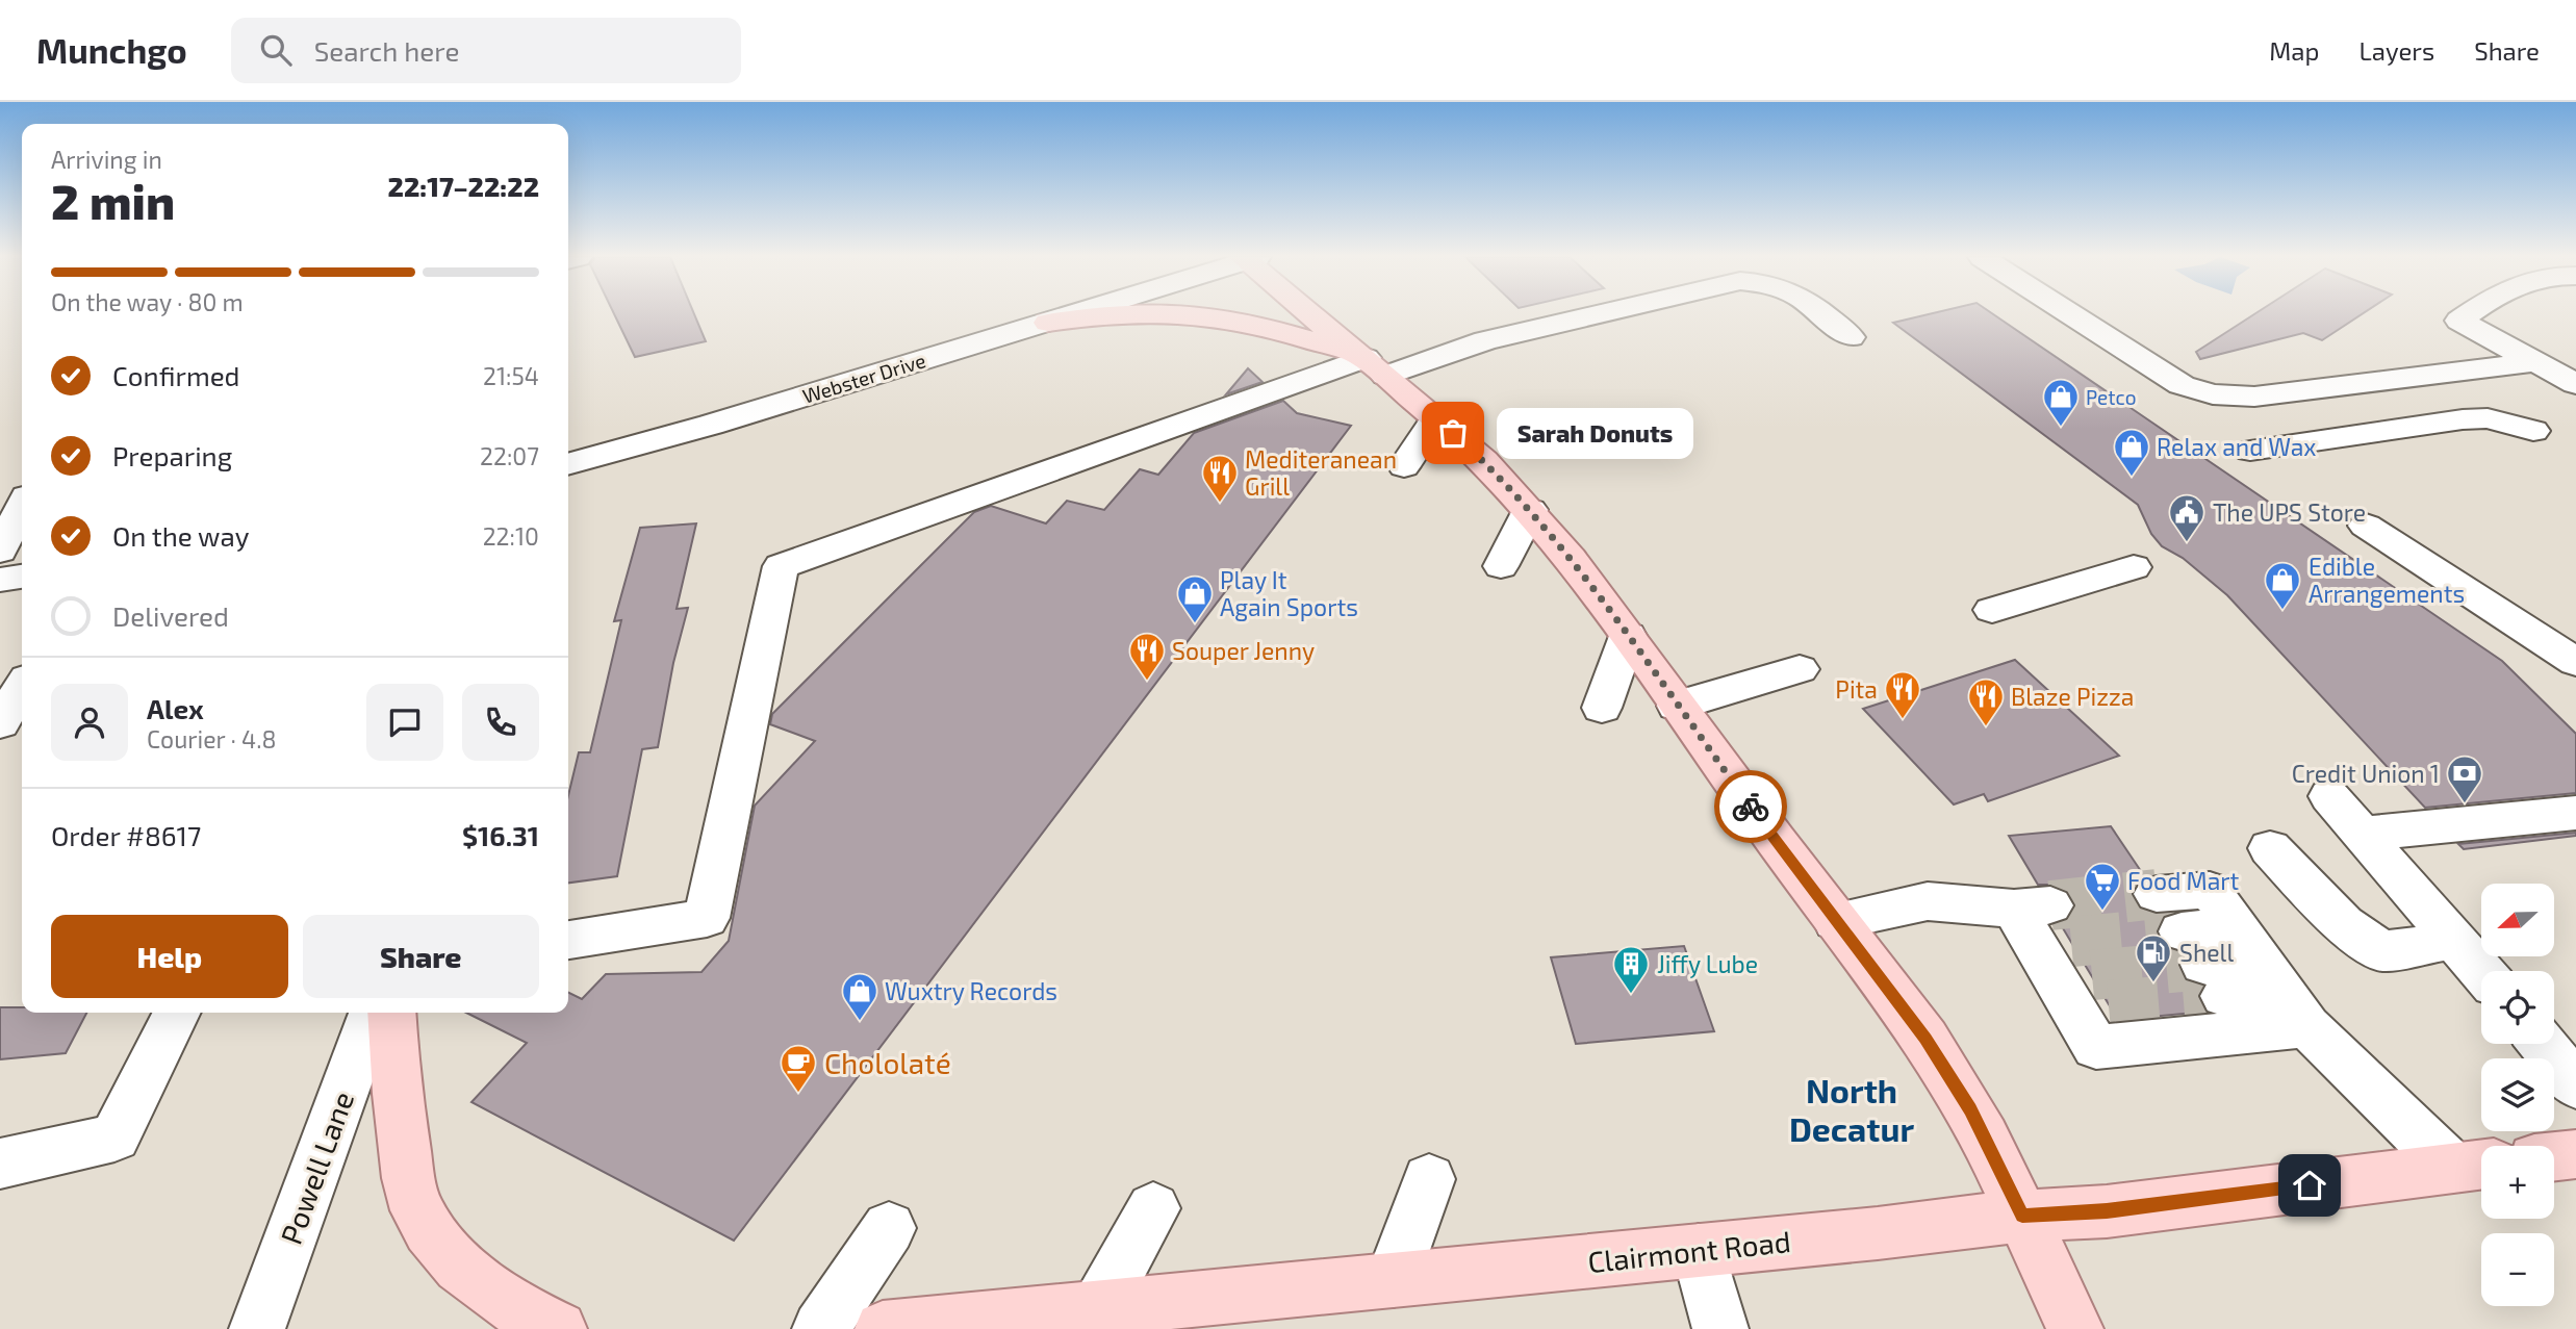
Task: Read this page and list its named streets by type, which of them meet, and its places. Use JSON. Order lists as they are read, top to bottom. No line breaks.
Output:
{"streets":{"main road":["Clairmont Road"],"street":["Webster Drive","Powell Lane"]},"districts":["North Decatur"],"places":{"shop":["Petco","Relax and Wax","Edible Arrangements","Play It Again Sports","Wuxtry Records"],"other":["Sarah Donuts"],"restaurant":["Mediteranean Grill","Souper Jenny","Pita","Blaze Pizza"],"public building":["The UPS Store"],"bank":["Credit Union 1"],"supermarket":["Food Mart"],"fuel station":["Shell"],"building":["Jiffy Lube"],"cafe":["Chololaté"]},"north":"left","page":{"header":"Munchgo","search":"Search here","nav":["Map","Layers","Share"],"heading":["2 min","Arriving in","22:17–22:22"],"panel":["Alex","Courier · 4.8","Order #8617","$16.31"],"bar":"On the way · 80 m","list":[["Confirmed","21:54"],["Preparing","22:07"],["On the way","22:10"],"Delivered"],"bubble":"Sarah Donuts","map_buttons":["+","−"],"buttons":["Help","Share"]}}
